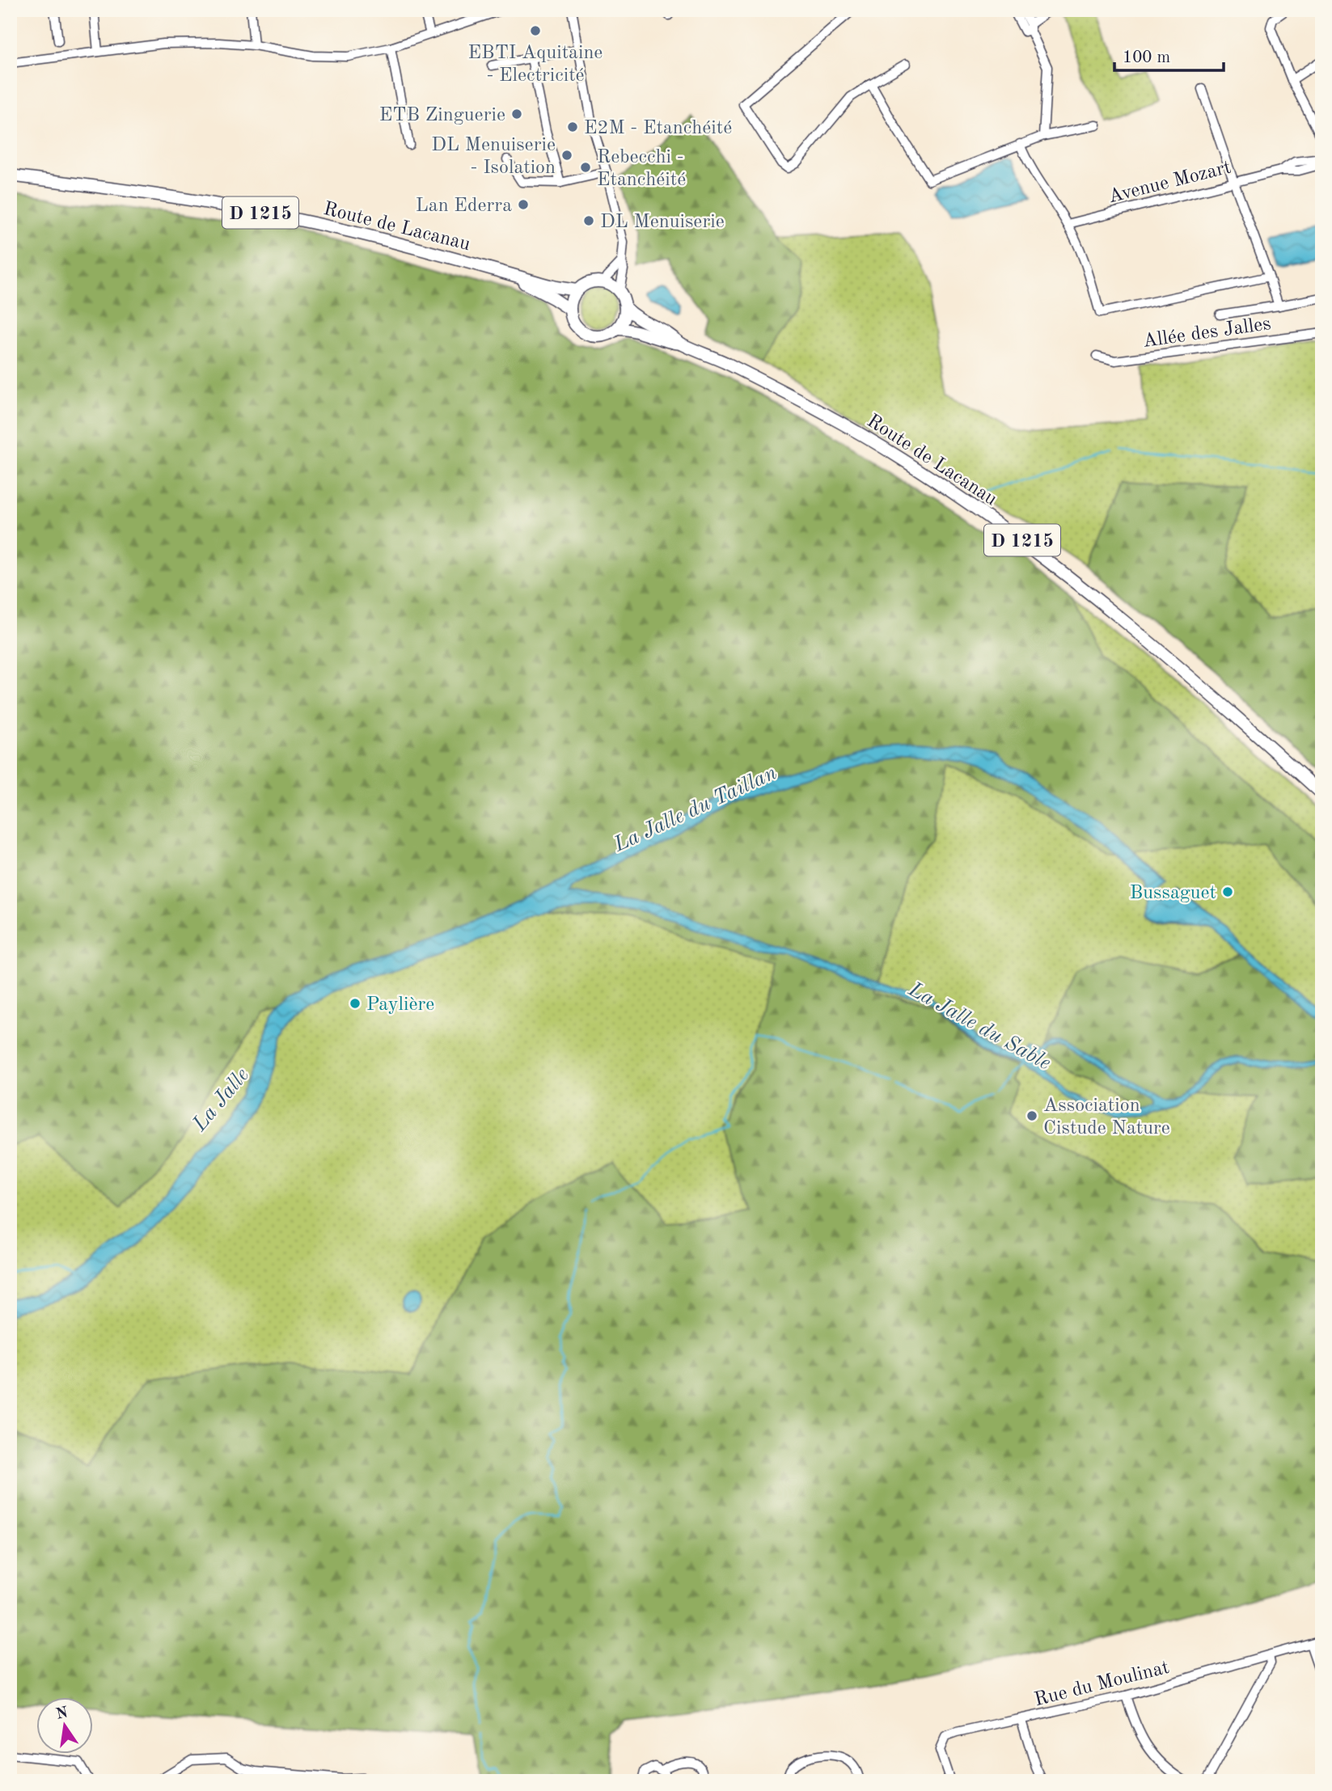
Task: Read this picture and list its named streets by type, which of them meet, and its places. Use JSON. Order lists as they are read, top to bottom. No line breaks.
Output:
{"streets":{"main road":["D 1215","Route de Lacanau"],"street":["Avenue Mozart","Allée des Jalles","Rue du Moulinat"]},"crossings":[["D 1215","Route de Lacanau"]],"water":["La Jalle du Taillan","La Jalle du Sable","La Jalle"],"places":["EBTI Aquitaine - Electricité","ETB Zinguerie","E2M - Etanchéité","DL Menuiserie - Isolation","Rebecchi - Etanchéité","Lan Ederra","DL Menuiserie","Bussaguet","Paylière","Association Cistude Nature"],"scale_bar":"100 m","north":"top"}
